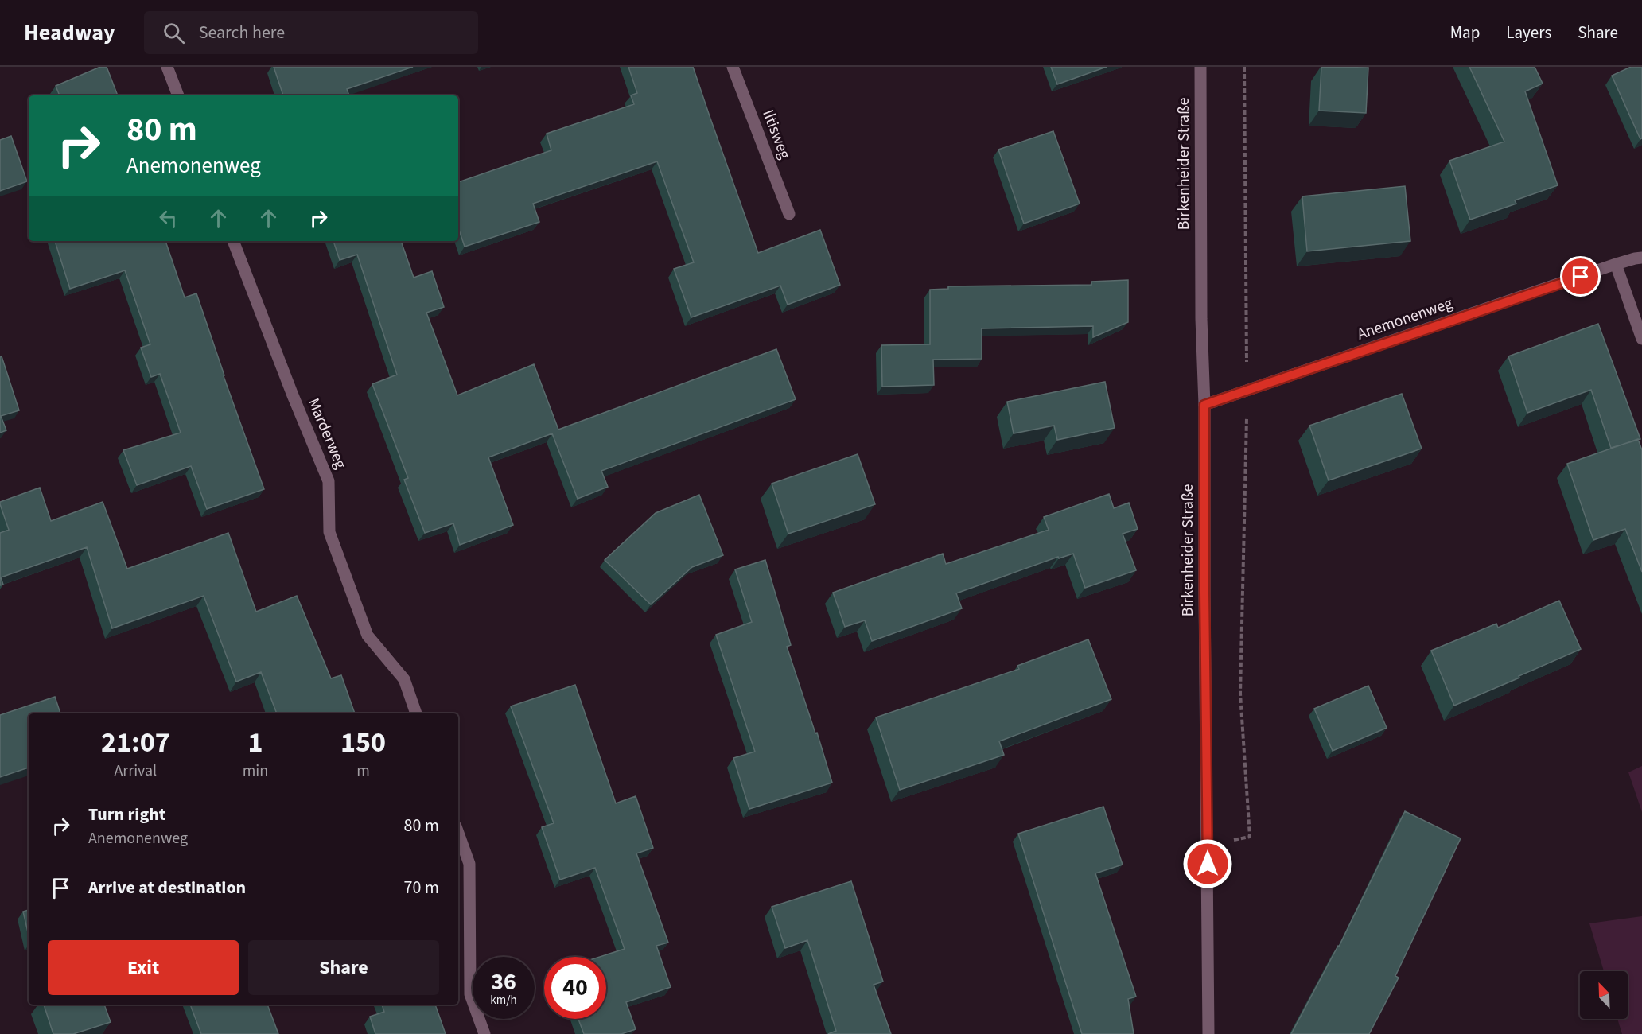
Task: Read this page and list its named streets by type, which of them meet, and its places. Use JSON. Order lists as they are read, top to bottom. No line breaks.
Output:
{"streets":{"street":["Iltisweg","Birkenheider Straße","Anemonenweg","Marderweg"]},"crossings":[["Birkenheider Straße","Anemonenweg"]],"north":"top left","page":{"header":"Headway","search":"Search here","nav":["Map","Layers","Share"],"turn":["80 m","Anemonenweg"],"eta":["21:07","Arrival","1","min","150","m"],"list":[{"name":"Turn right","note":"Anemonenweg","value":"80 m"},{"name":"Arrive at destination","value":"70 m"}],"buttons":["Exit","Share"],"speed":"36 km/h","limit":"40"}}
